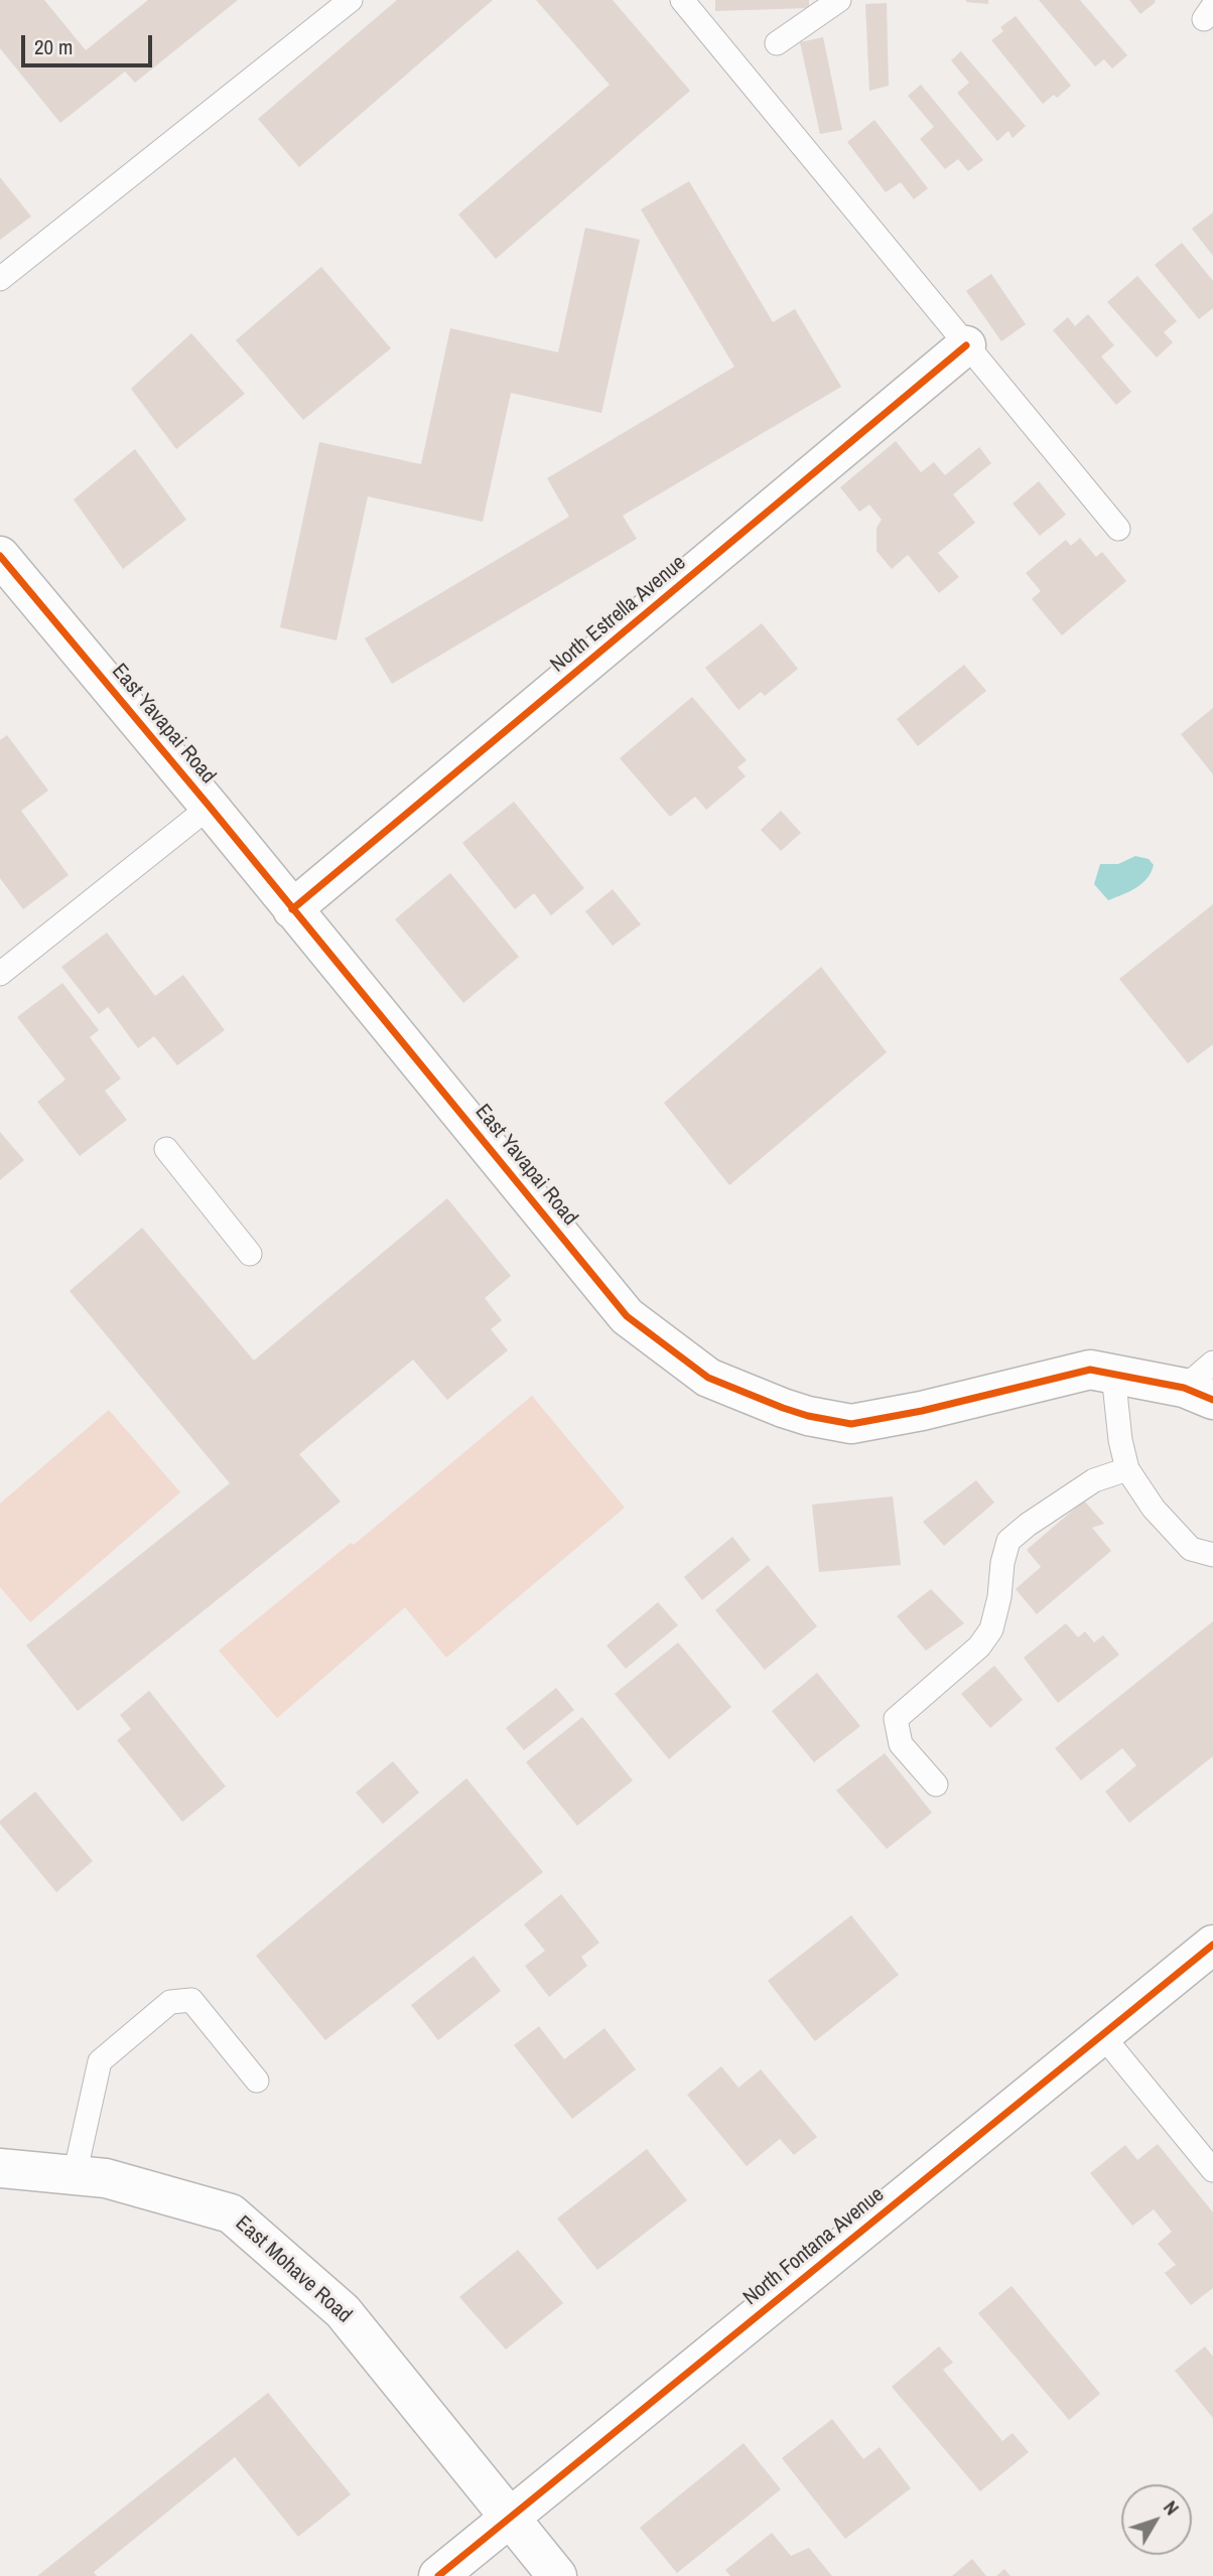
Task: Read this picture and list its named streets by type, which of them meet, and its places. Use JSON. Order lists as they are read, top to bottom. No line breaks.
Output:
{"streets":{"street":["North Estrella Avenue","East Yavapai Road","North Fontana Avenue","East Mohave Road"]},"crossings":[["North Estrella Avenue","East Yavapai Road"],["North Fontana Avenue","East Mohave Road"]],"scale_bar":"20 m","north":"top right"}
